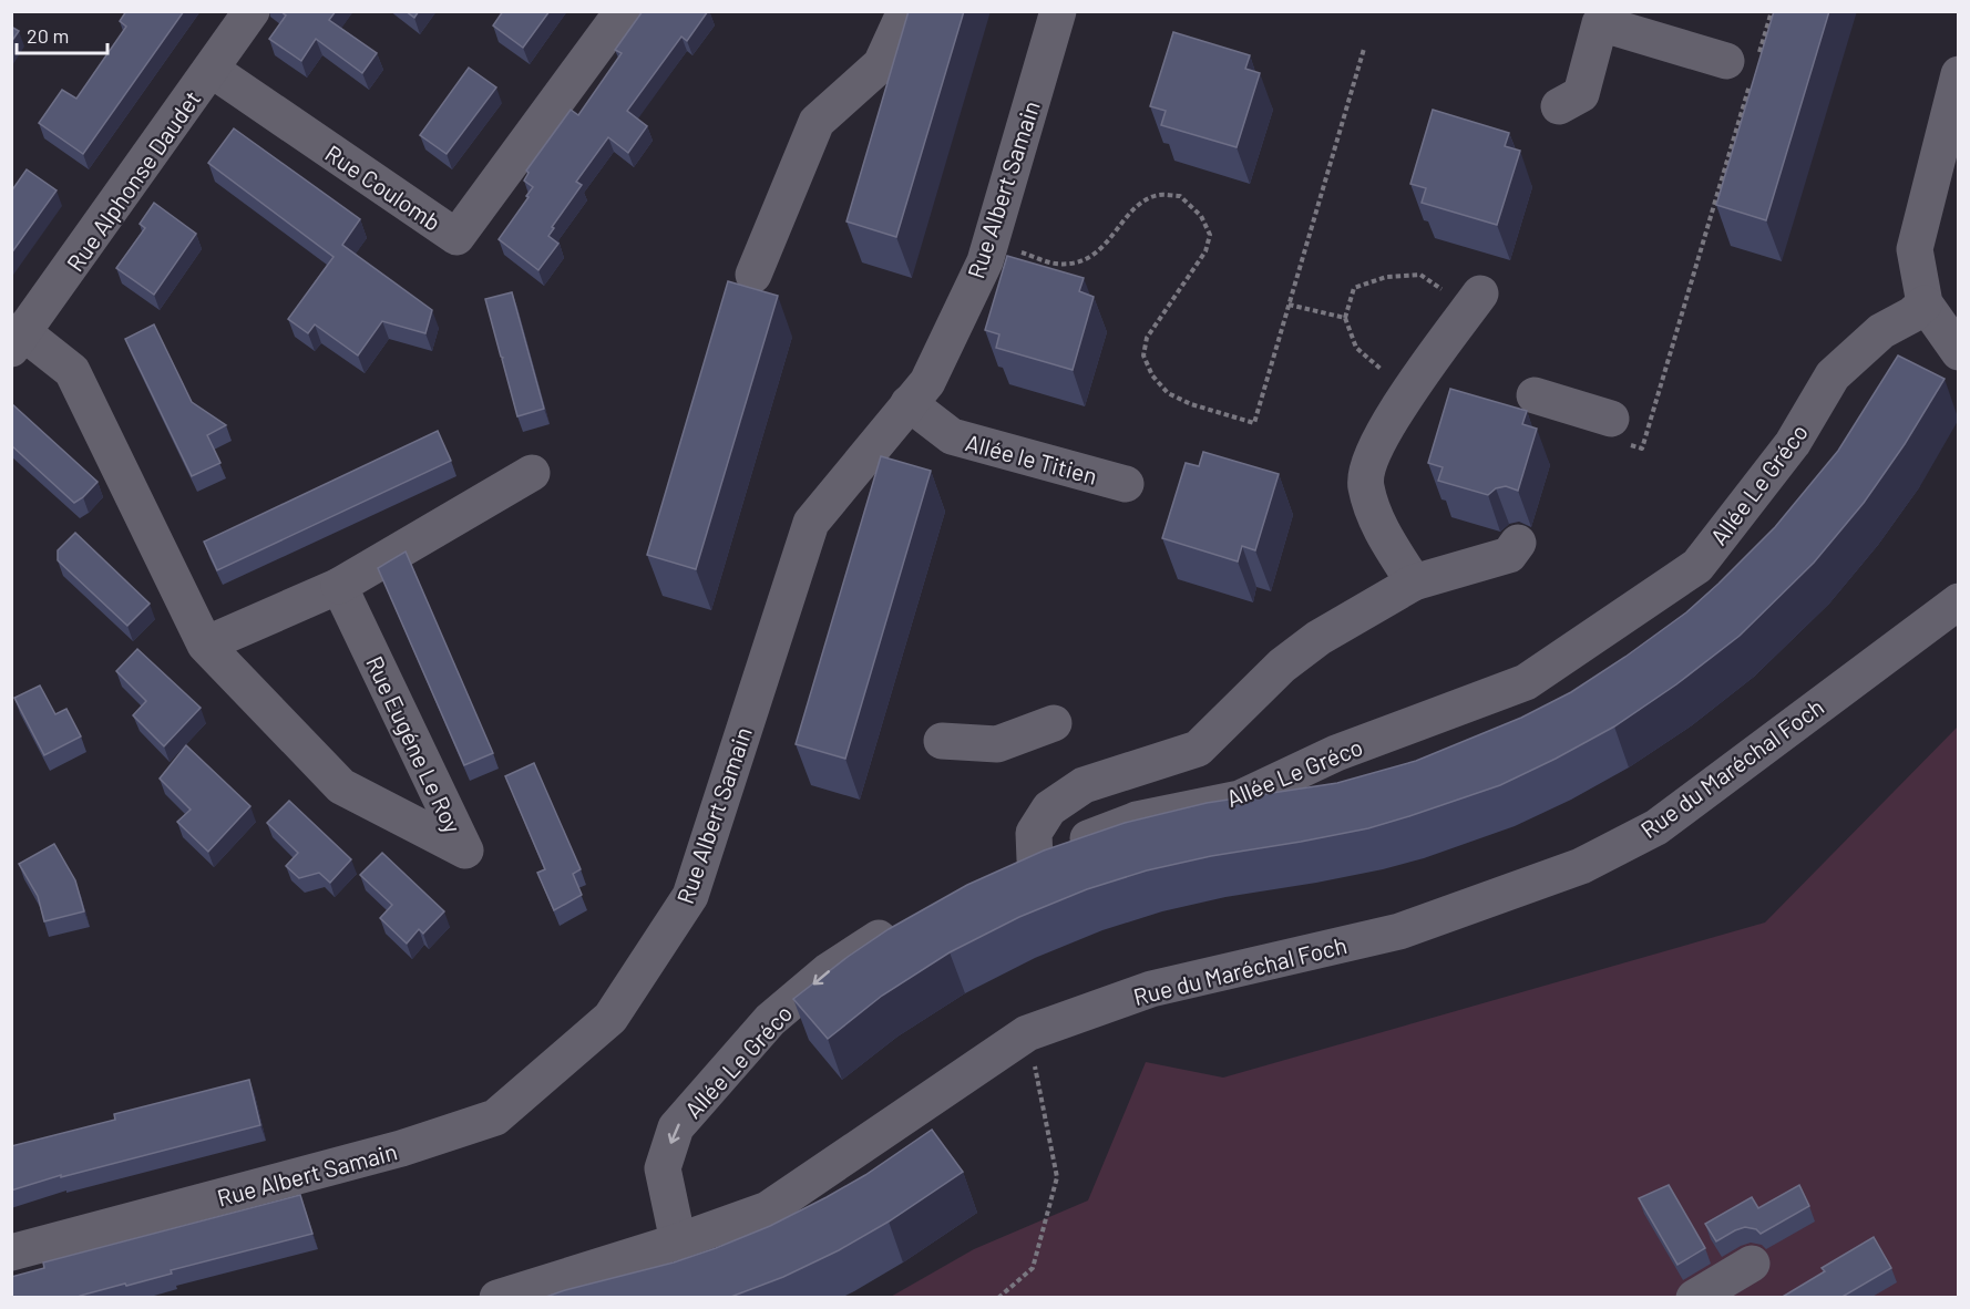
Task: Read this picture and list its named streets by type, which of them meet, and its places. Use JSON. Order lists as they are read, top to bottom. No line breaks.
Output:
{"streets":{"street":["Rue Alphonse Daudet","Rue Coulomb","Rue Albert Samain","Allée le Titien","Allée Le Gréco","Rue Eugéne Le Roy","Rue du Maréchal Foch"]},"crossings":[["Rue Alphonse Daudet","Rue Coulomb"],["Rue Alphonse Daudet","Rue Eugéne Le Roy"],["Rue Albert Samain","Allée le Titien"],["Allée Le Gréco","Rue du Maréchal Foch"]],"scale_bar":"20 m"}
